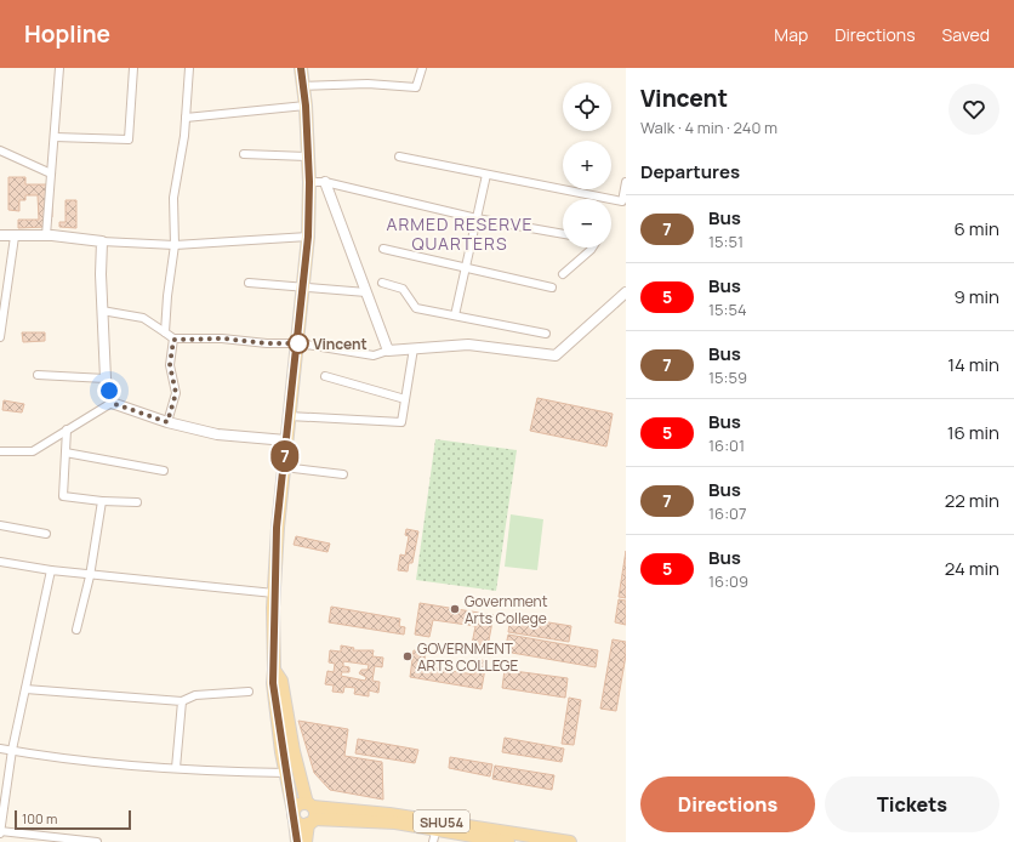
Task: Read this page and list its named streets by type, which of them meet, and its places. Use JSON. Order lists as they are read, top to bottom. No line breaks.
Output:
{"streets":{"main road":["SHU54"]},"districts":["ARMED RESERVE QUARTERS"],"places":["Vincent","Government Arts College","GOVERNMENT ARTS COLLEGE"],"lines":["bus line 7"],"scale_bar":"100 m","page":{"header":"Hopline","nav":["Map","Directions","Saved"],"on_map":"7","heading":[["Vincent","Walk · 4 min · 240 m"],"Departures"],"map_buttons":["+","−"],"list":[{"mark":"7","name":"Bus","note":"15:51","value":"6 min"},{"mark":"5","name":"Bus","note":"15:54","value":"9 min"},{"mark":"7","name":"Bus","note":"15:59","value":"14 min"},{"mark":"5","name":"Bus","note":"16:01","value":"16 min"},{"mark":"7","name":"Bus","note":"16:07","value":"22 min"},{"mark":"5","name":"Bus","note":"16:09","value":"24 min"}],"buttons":["Directions","Tickets"],"scale":"100 m"}}
